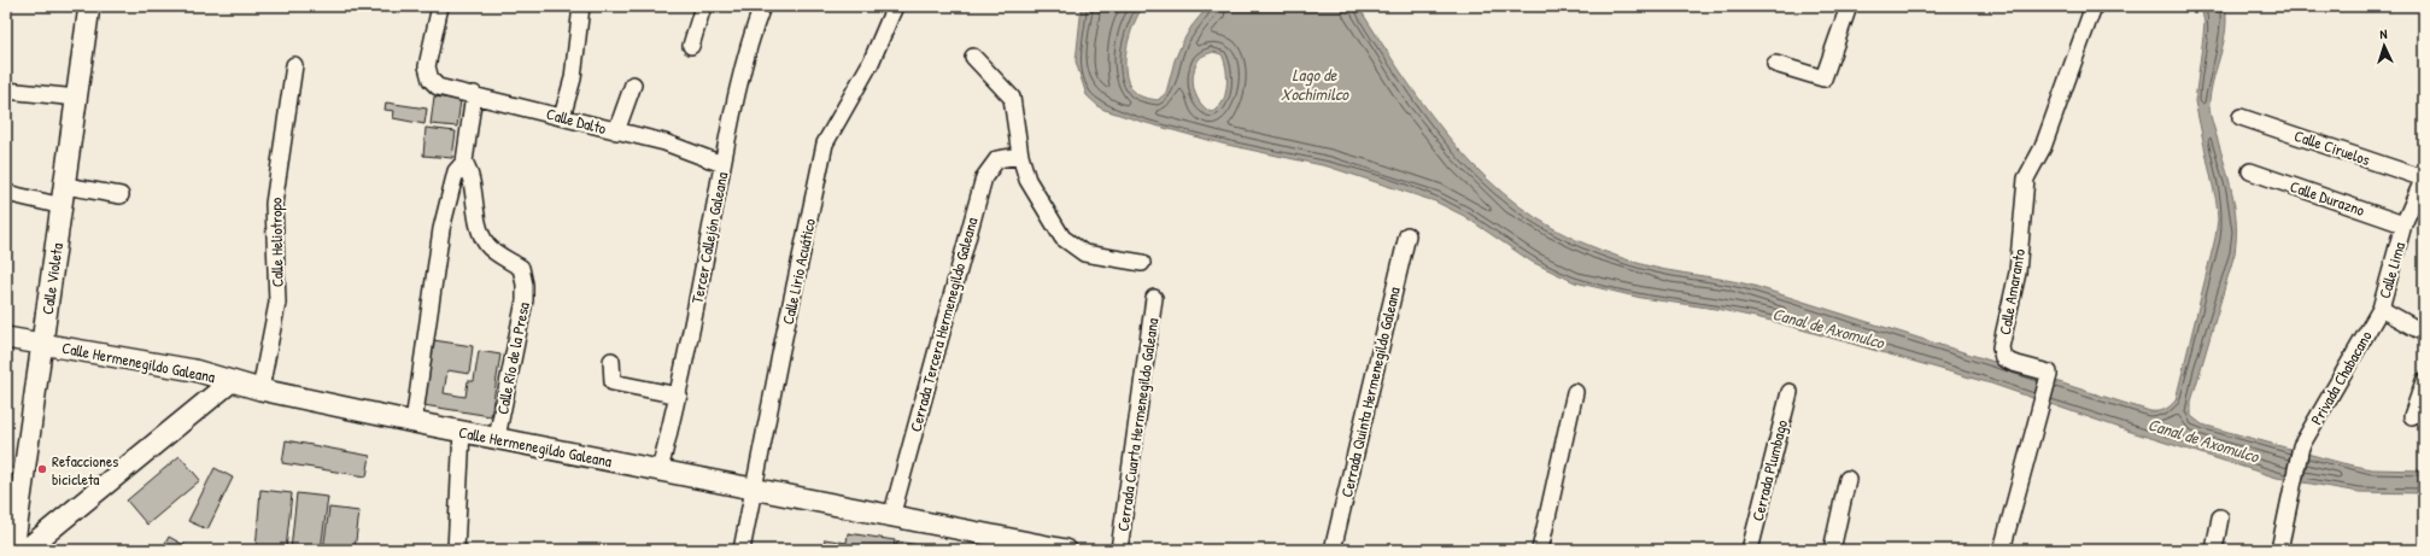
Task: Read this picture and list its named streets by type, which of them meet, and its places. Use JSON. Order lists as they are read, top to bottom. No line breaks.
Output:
{"streets":{"street":["Calle Dalto","Calle Ciruelos","Calle Durazno","Tercer Callejón Galeana","Calle Heliotropo","Calle Lima","Calle Lirio Acuático","Calle Violeta","Calle Amaranto","Cerrada Tercera Hermenegildo Galeana","Calle Río de la Presa","Calle Hermenegildo Galeana","Privada Chabacano","Cerrada Quinta Hermenegildo Galeana","Cerrada Cuarta Hermenegildo Galeana","Cerrada Plumbago"]},"crossings":[["Calle Dalto","Tercer Callejón Galeana"],["Calle Ciruelos","Calle Lima"],["Calle Durazno","Calle Lima"],["Tercer Callejón Galeana","Calle Hermenegildo Galeana"],["Calle Heliotropo","Calle Hermenegildo Galeana"],["Calle Lima","Privada Chabacano"],["Calle Lirio Acuático","Calle Hermenegildo Galeana"],["Calle Violeta","Calle Hermenegildo Galeana"],["Cerrada Tercera Hermenegildo Galeana","Calle Hermenegildo Galeana"],["Calle Río de la Presa","Calle Hermenegildo Galeana"]],"water":["Lago de Xochimilco","Canal de Axomulco"],"places":["Refacciones bicicleta"],"north":"top"}
